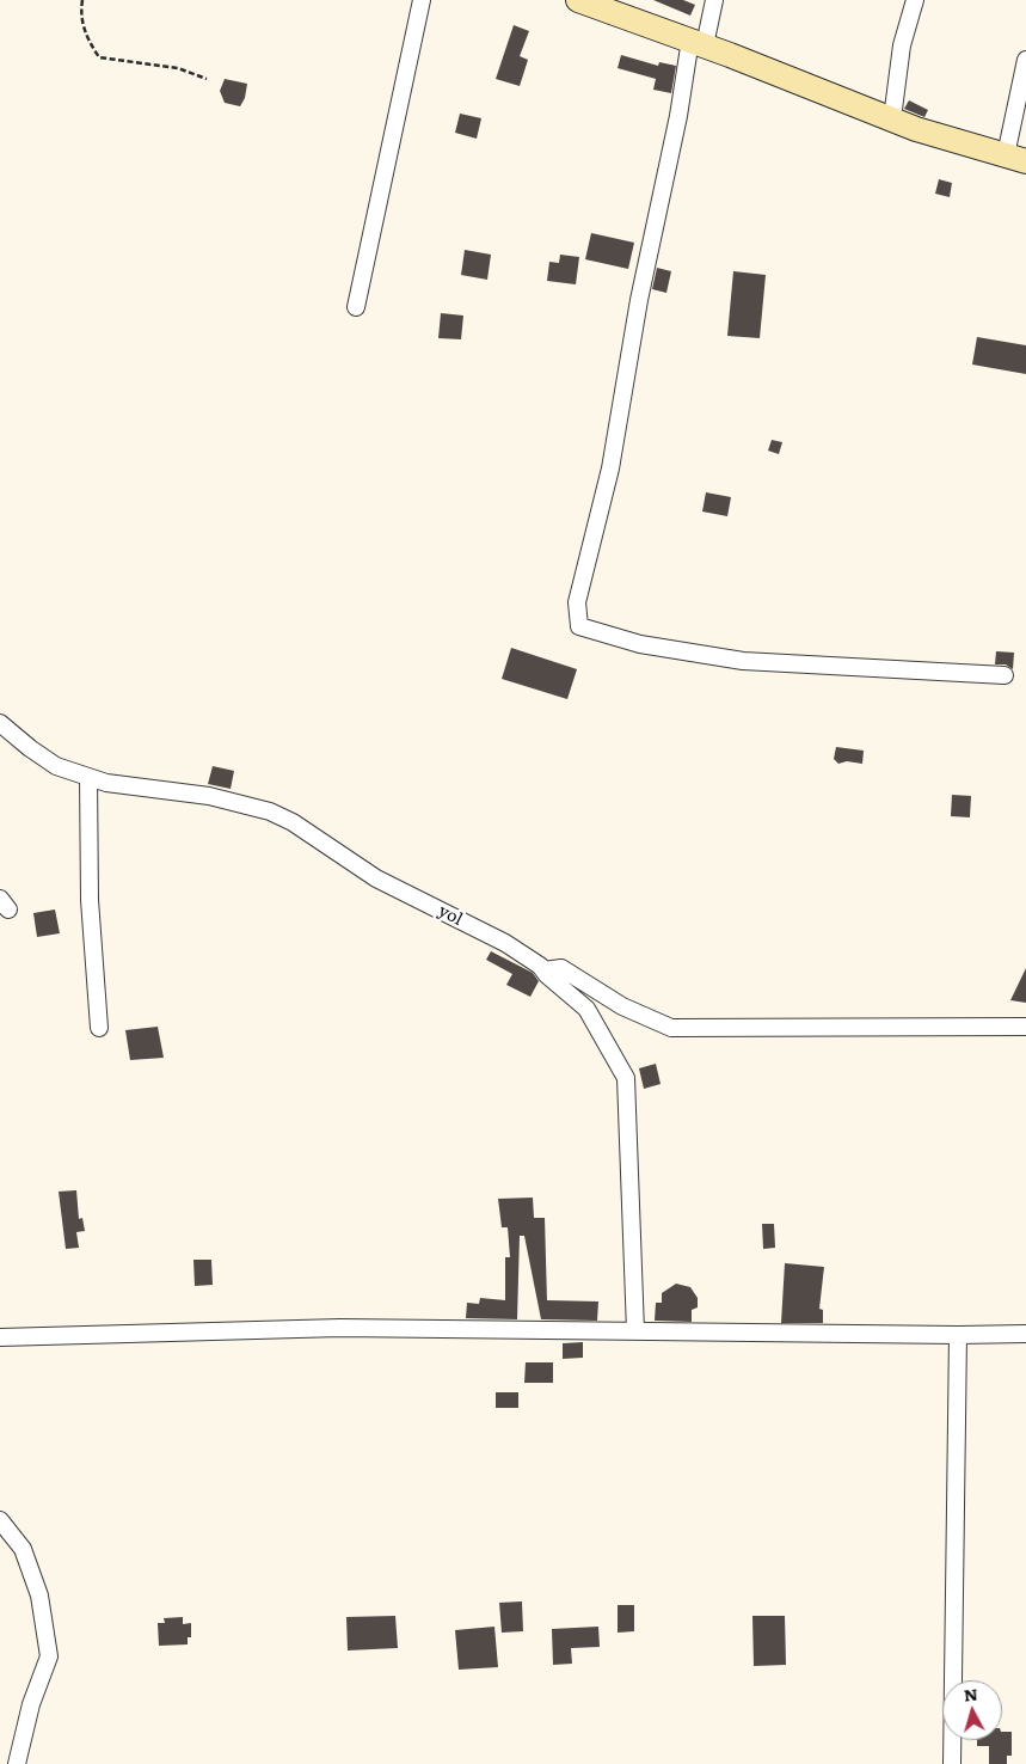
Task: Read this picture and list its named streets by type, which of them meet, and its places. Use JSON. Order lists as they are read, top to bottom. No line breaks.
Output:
{"streets":{"street":["yol"]},"north":"top"}
